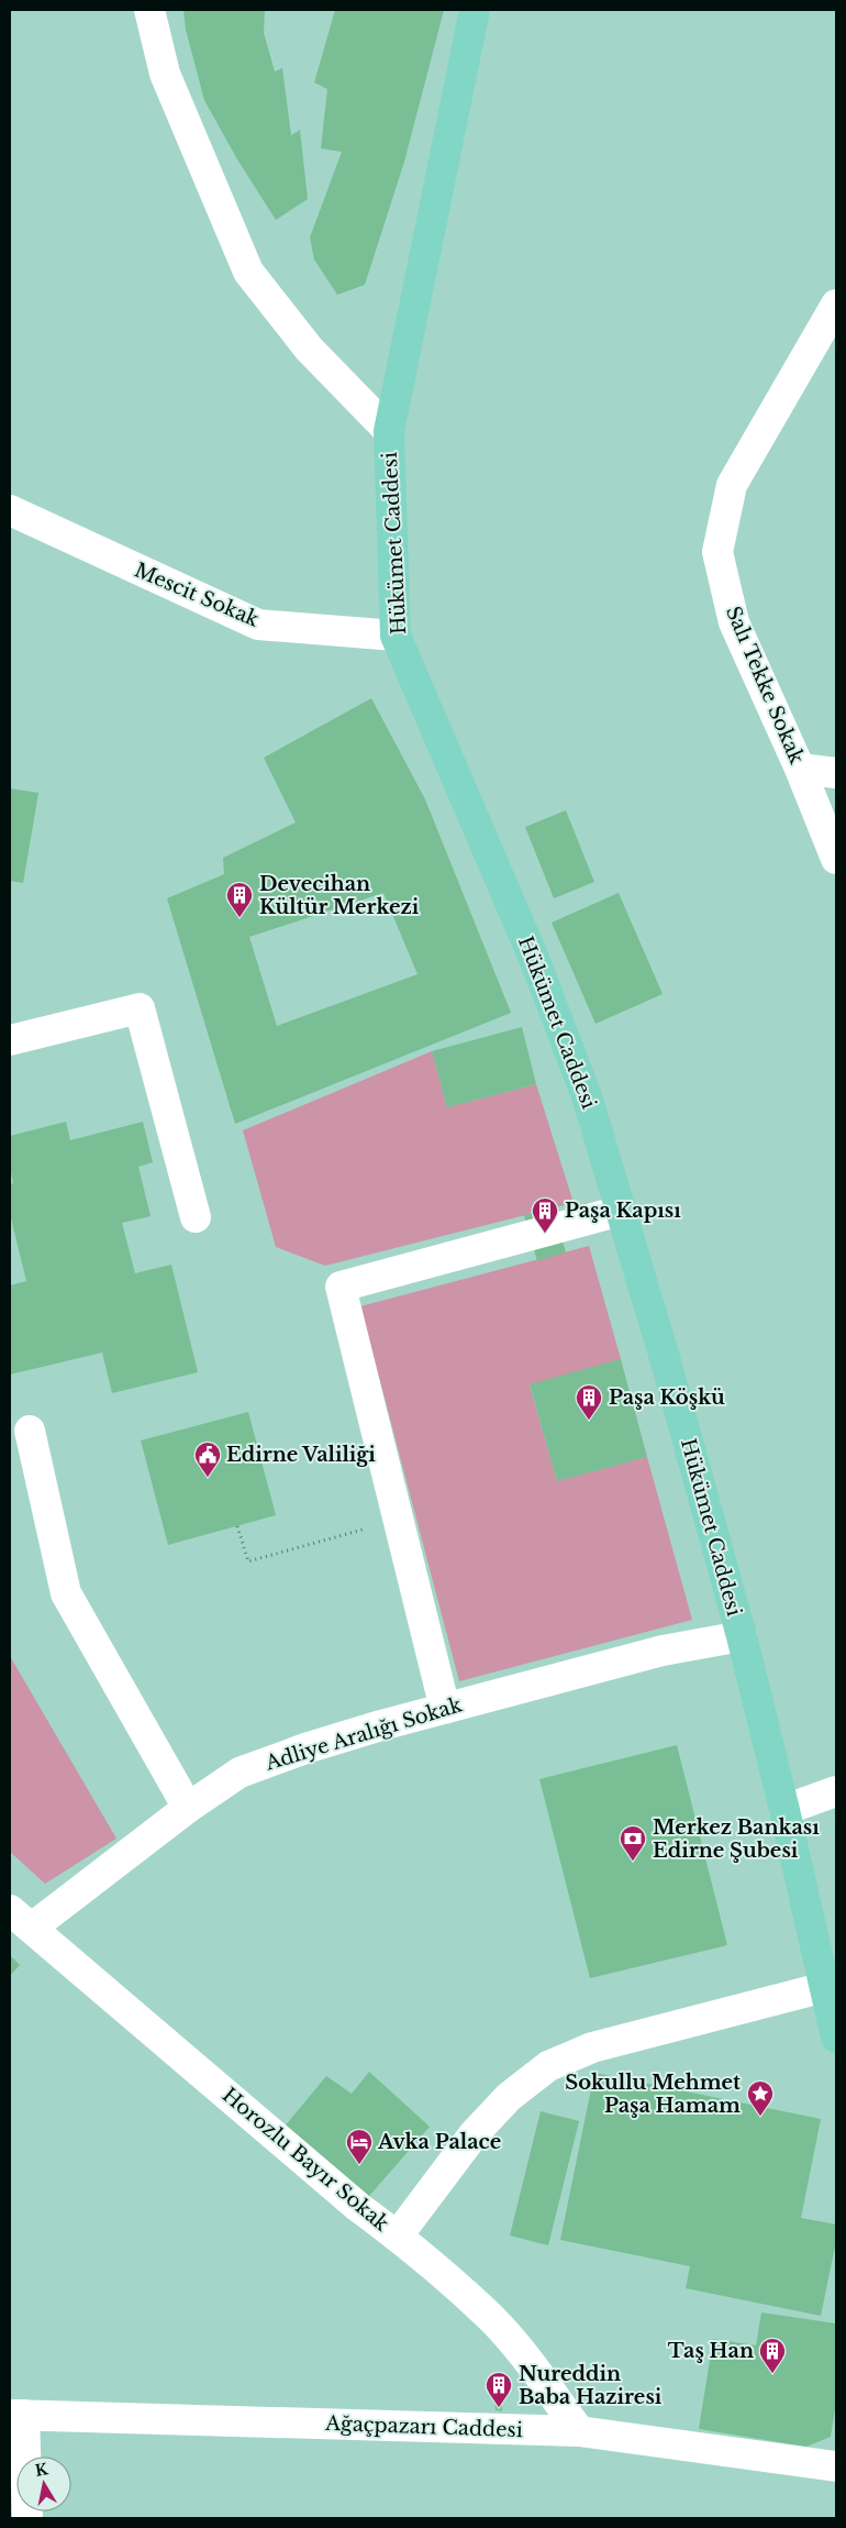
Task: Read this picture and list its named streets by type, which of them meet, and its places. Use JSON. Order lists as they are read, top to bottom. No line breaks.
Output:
{"streets":{"main road":["Hükümet Caddesi"],"street":["Mescit Sokak","Salı Tekke Sokak","Adliye Aralığı Sokak","Horozlu Bayır Sokak","Ağaçpazarı Caddesi"]},"crossings":[["Hükümet Caddesi","Mescit Sokak"],["Hükümet Caddesi","Adliye Aralığı Sokak"],["Adliye Aralığı Sokak","Horozlu Bayır Sokak"],["Horozlu Bayır Sokak","Ağaçpazarı Caddesi"]],"places":{"building":["Devecihan Kültür Merkezi","Paşa Kapısı","Paşa Köşkü","Taş Han","Nureddin Baba Haziresi"],"public building":["Edirne Valiliği"],"bank":["Merkez Bankası Edirne Şubesi"],"place":["Sokullu Mehmet Paşa Hamam"],"hotel":["Avka Palace"]},"north":"top"}
